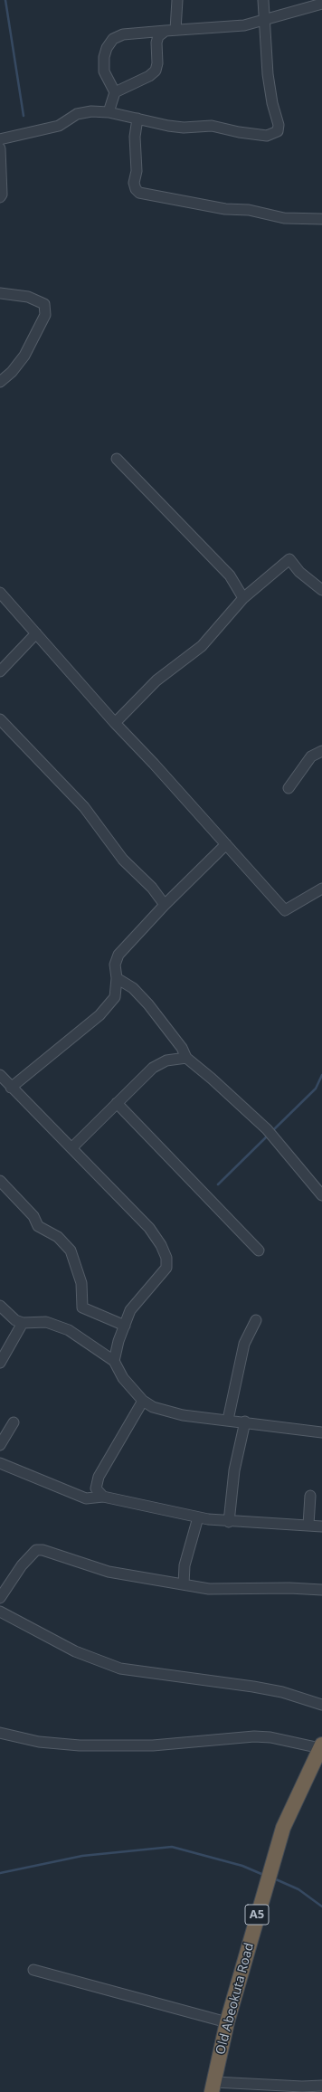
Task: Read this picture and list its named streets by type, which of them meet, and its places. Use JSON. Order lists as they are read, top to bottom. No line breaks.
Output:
{"streets":{"highway":["A5","Old Abeokuta Road"]}}
